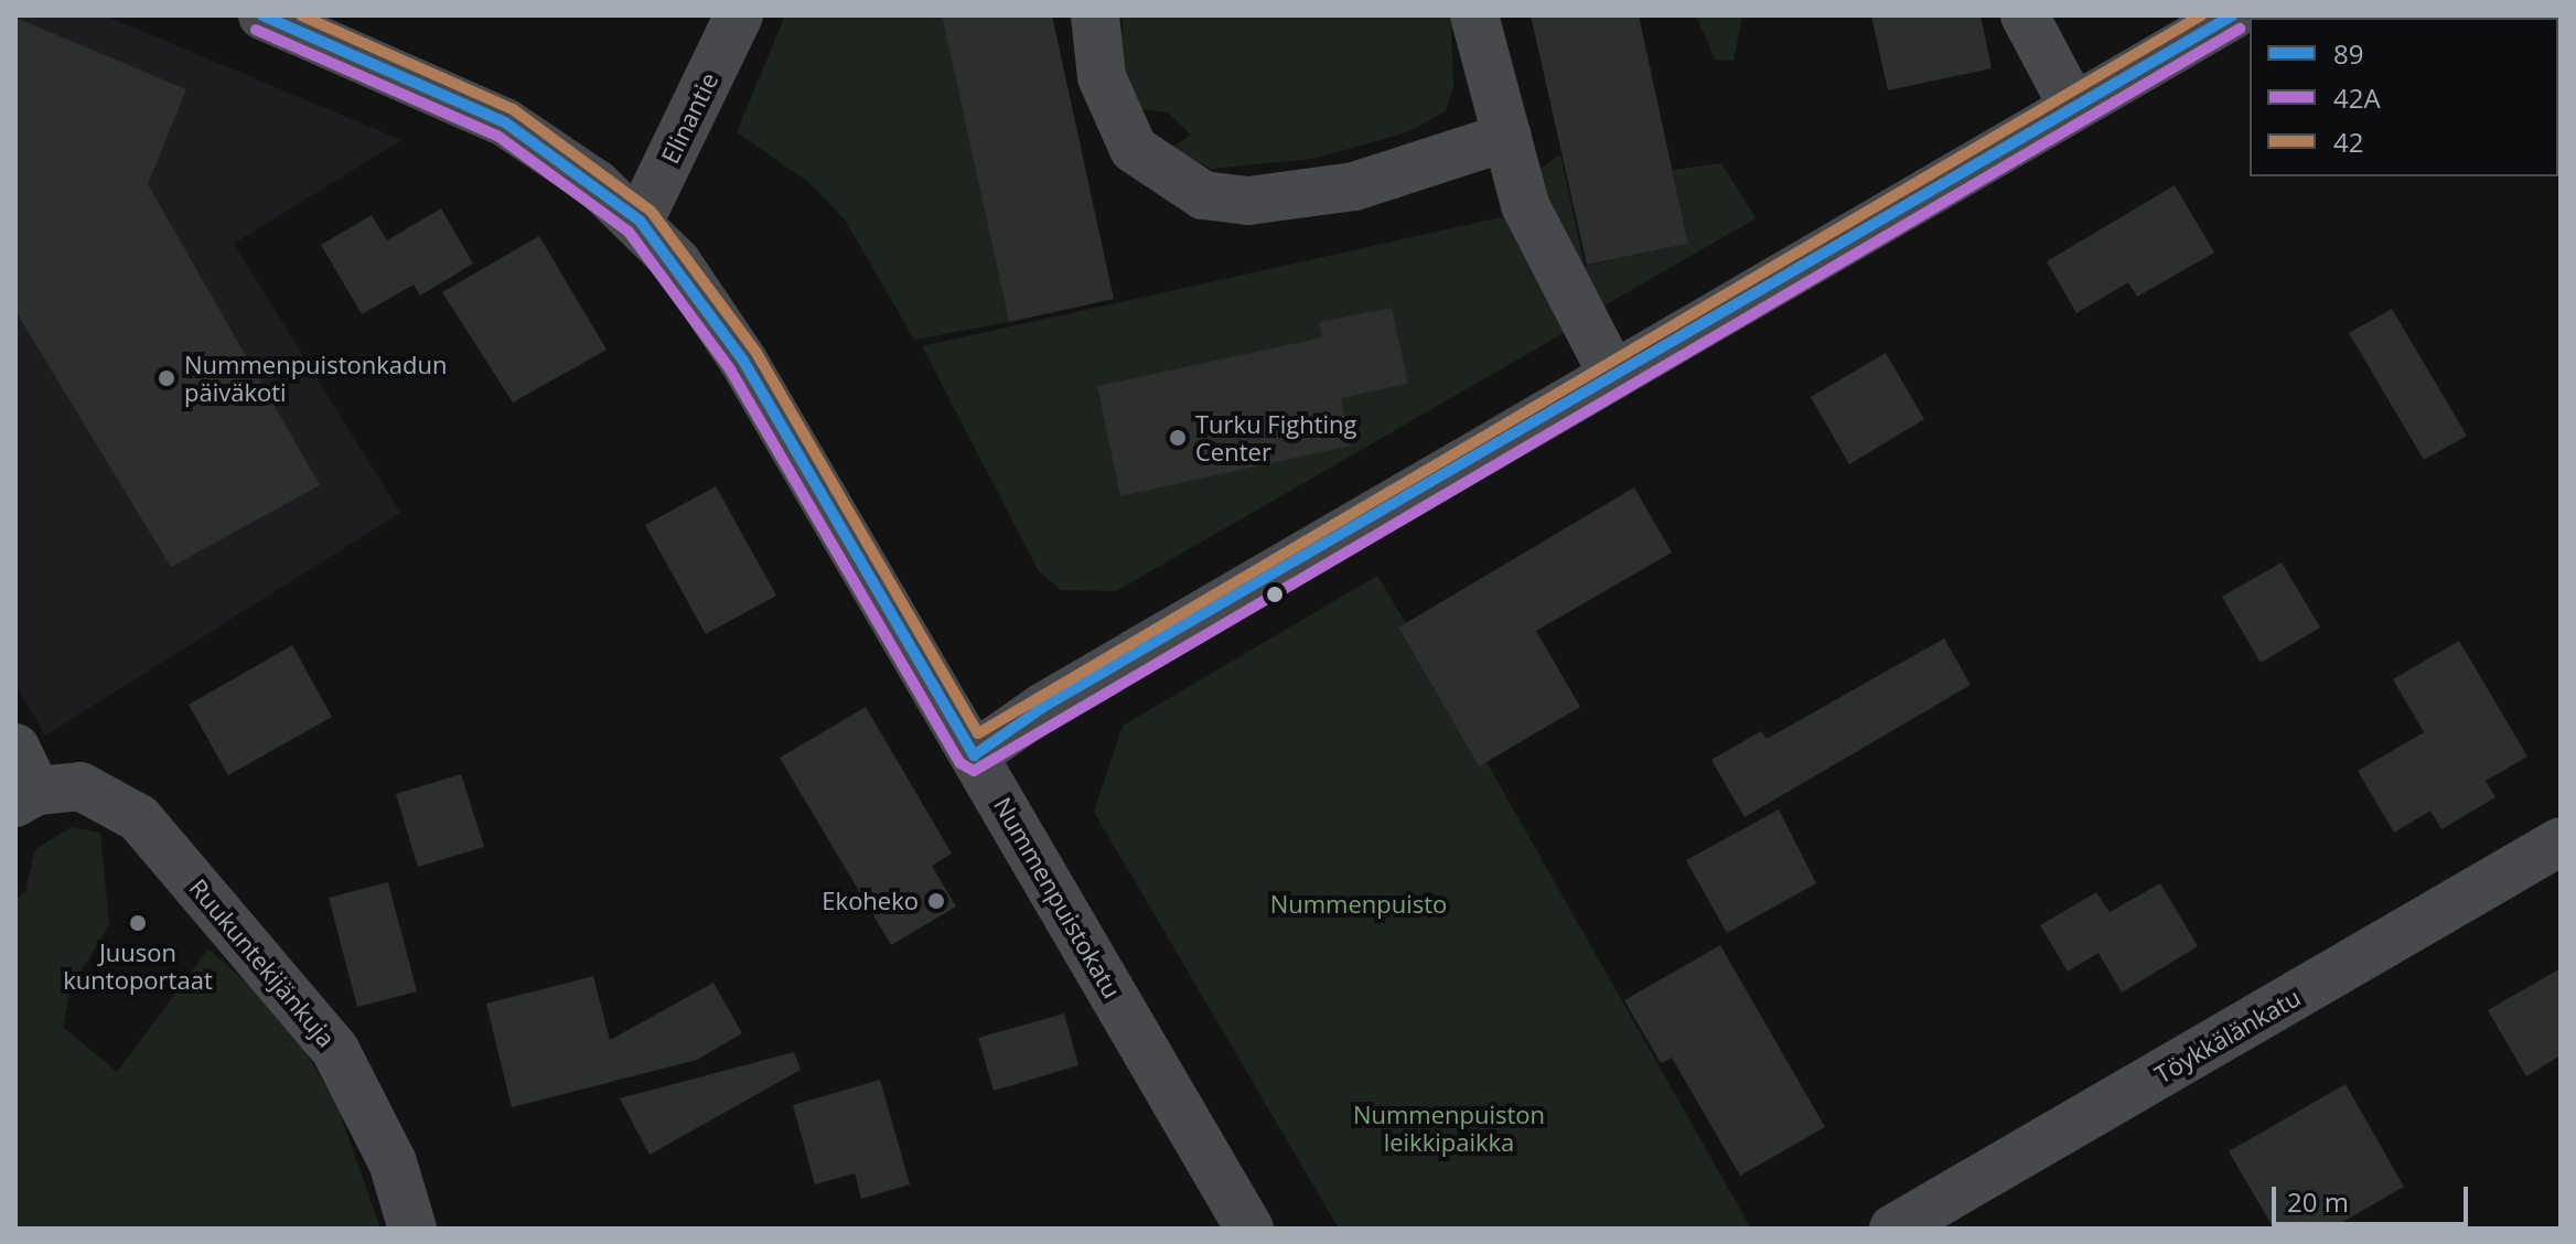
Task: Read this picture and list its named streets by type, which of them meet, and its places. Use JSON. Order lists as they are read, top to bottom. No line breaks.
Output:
{"streets":{"street":["Elinantie","Nummenpuistokatu","Ruukuntekijänkuja","Töykkälänkatu"]},"crossings":[["Elinantie","Nummenpuistokatu"]],"parks":["Nummenpuisto","Nummenpuiston leikkipaikka"],"places":["Nummenpuistonkadun päiväkoti","Turku Fighting Center","Ekoheko","Juuson kuntoportaat"],"lines":["transit line 89","transit line 42","transit line 42A"],"legend":["89","42A","42"],"scale_bar":"20 m"}
